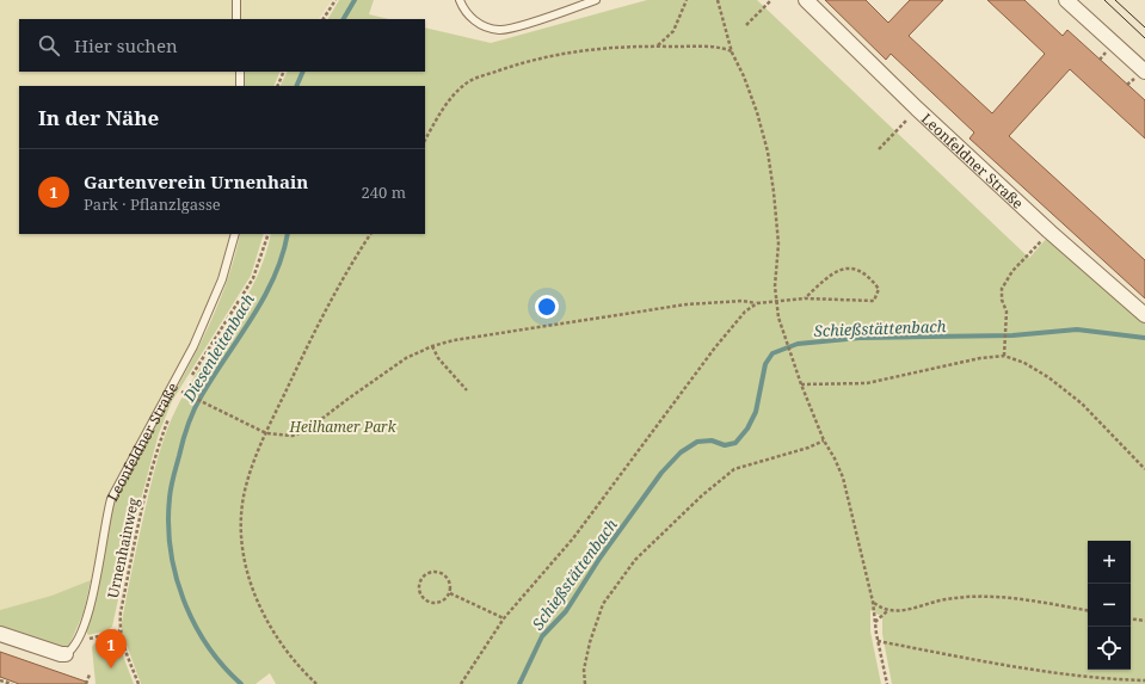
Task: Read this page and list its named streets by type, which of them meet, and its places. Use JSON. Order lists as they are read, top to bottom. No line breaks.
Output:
{"streets":{"street":["Leonfeldner Straße"],"path":["Urnenhainweg"]},"water":["Schießstättenbach","Diesenleitenbach"],"parks":["Heilhamer Park"],"page":{"search":"Hier suchen","heading":"In der Nähe","list":[{"mark":"1","name":"Gartenverein Urnenhain","note":"Park · Pflanzlgasse","value":"240 m"}],"map_buttons":["+","−"],"pins":"1"}}
